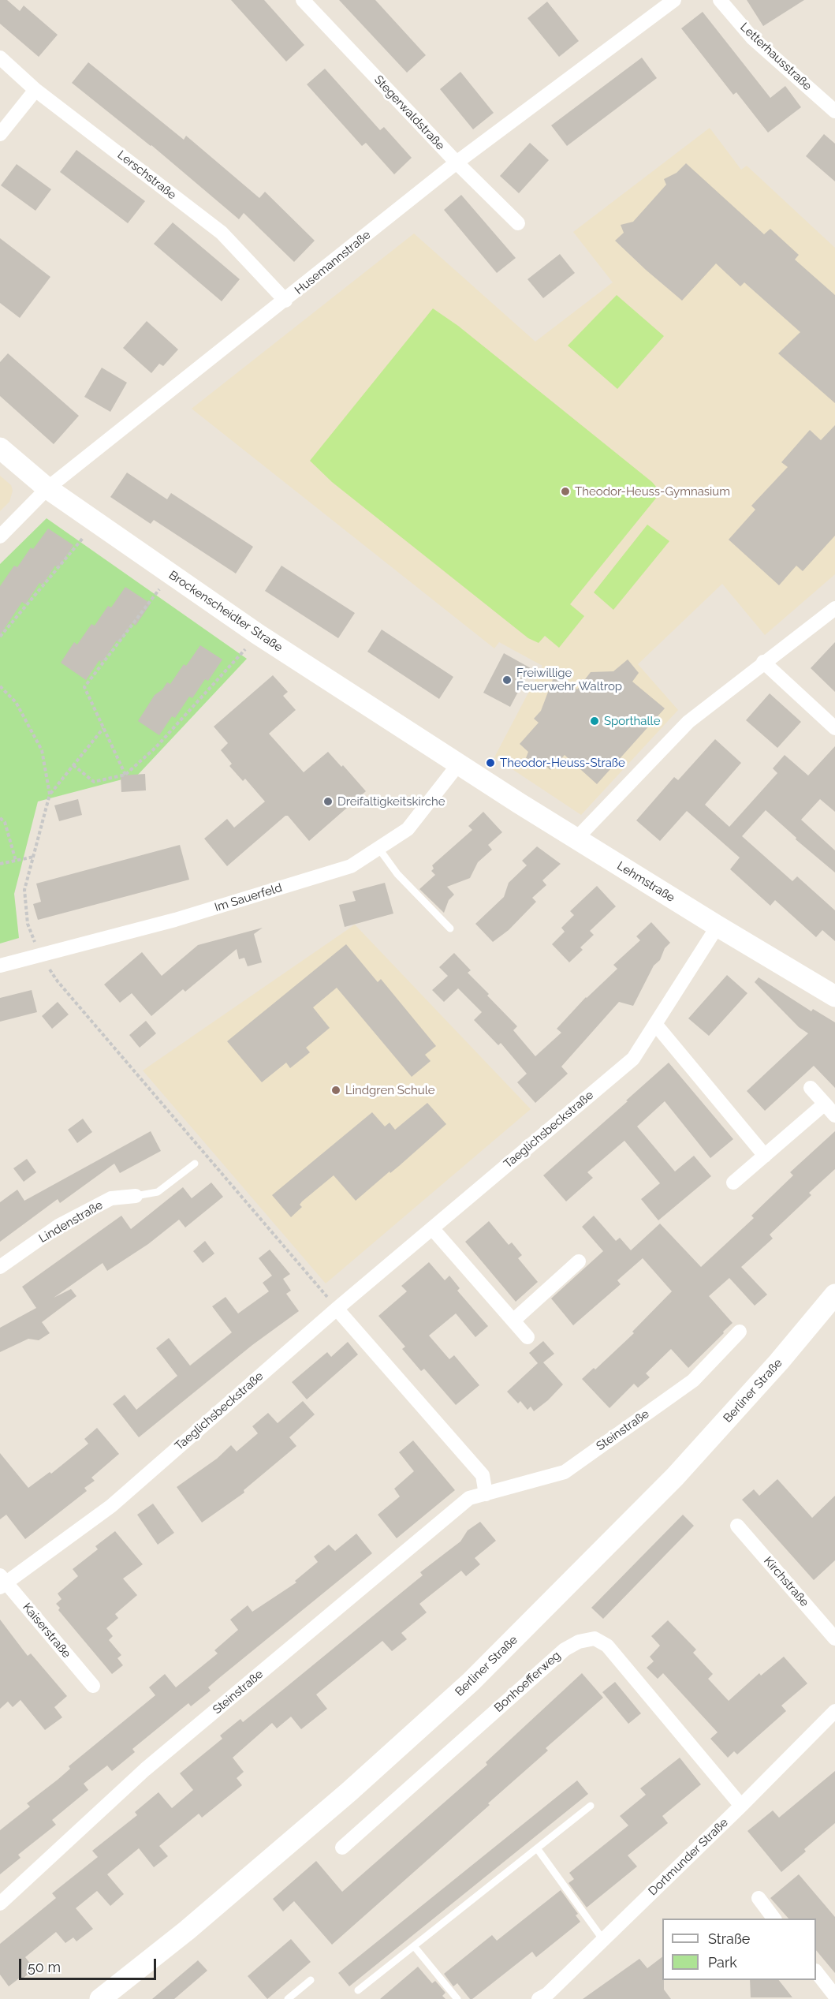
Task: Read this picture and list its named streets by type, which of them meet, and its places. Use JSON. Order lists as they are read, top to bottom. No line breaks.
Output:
{"streets":{"street":["Letterhausstraße","Stegerwaldstraße","Lerschstraße","Husemannstraße","Brockenscheidter Straße","Lehmstraße","Im Sauerfeld","Taeglichsbeckstraße","Lindenstraße","Berliner Straße","Steinstraße","Kirchstraße","Kaiserstraße","Bonhoefferweg","Dortmunder Straße"]},"crossings":[["Stegerwaldstraße","Husemannstraße"],["Lerschstraße","Husemannstraße"],["Husemannstraße","Brockenscheidter Straße"],["Brockenscheidter Straße","Lehmstraße"],["Brockenscheidter Straße","Im Sauerfeld"],["Lehmstraße","Im Sauerfeld"],["Lehmstraße","Taeglichsbeckstraße"],["Taeglichsbeckstraße","Kaiserstraße"],["Bonhoefferweg","Dortmunder Straße"]],"places":["Theodor-Heuss-Gymnasium","Freiwillige Feuerwehr Waltrop","Sporthalle","Theodor-Heuss-Straße","Dreifaltigkeitskirche","Lindgren Schule"],"legend":["Straße","Park"],"scale_bar":"50 m"}
